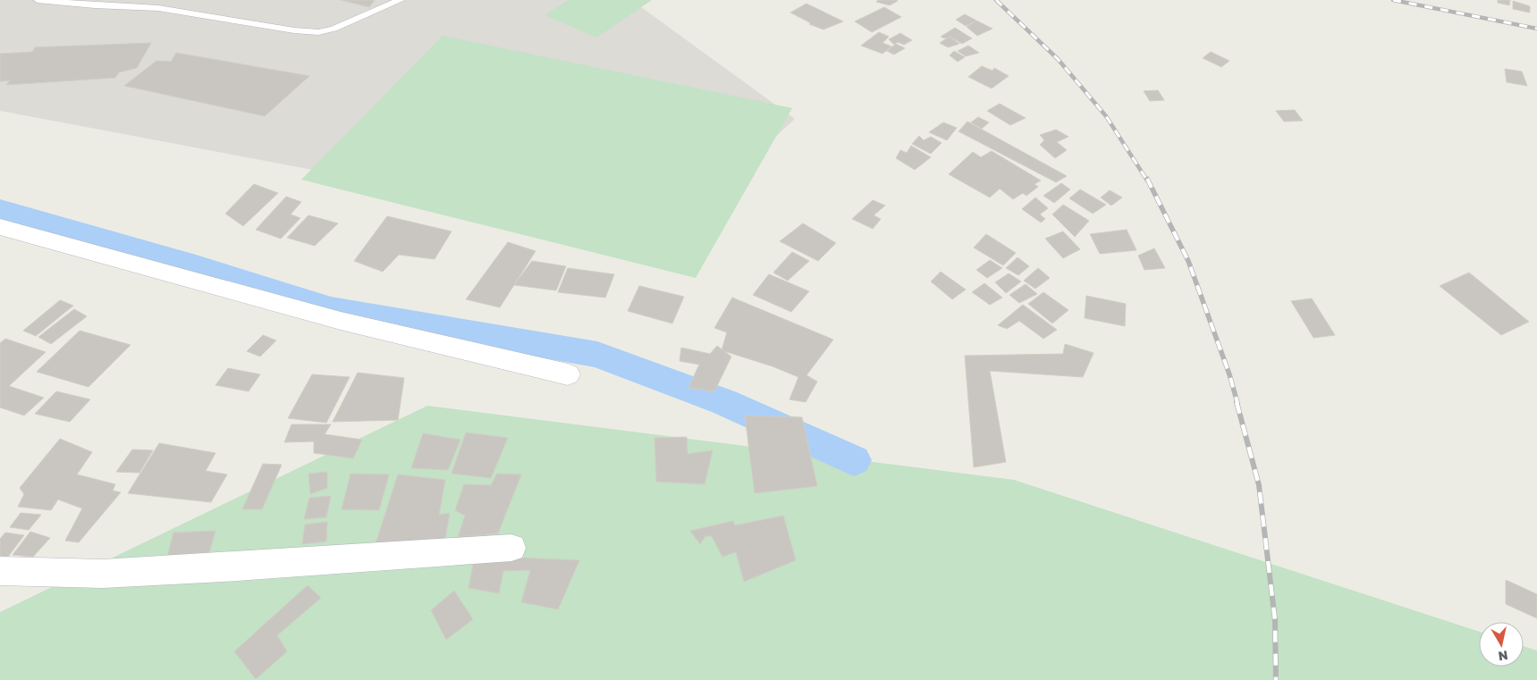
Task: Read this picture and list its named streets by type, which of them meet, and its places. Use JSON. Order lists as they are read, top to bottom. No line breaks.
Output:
{"north":"bottom"}
